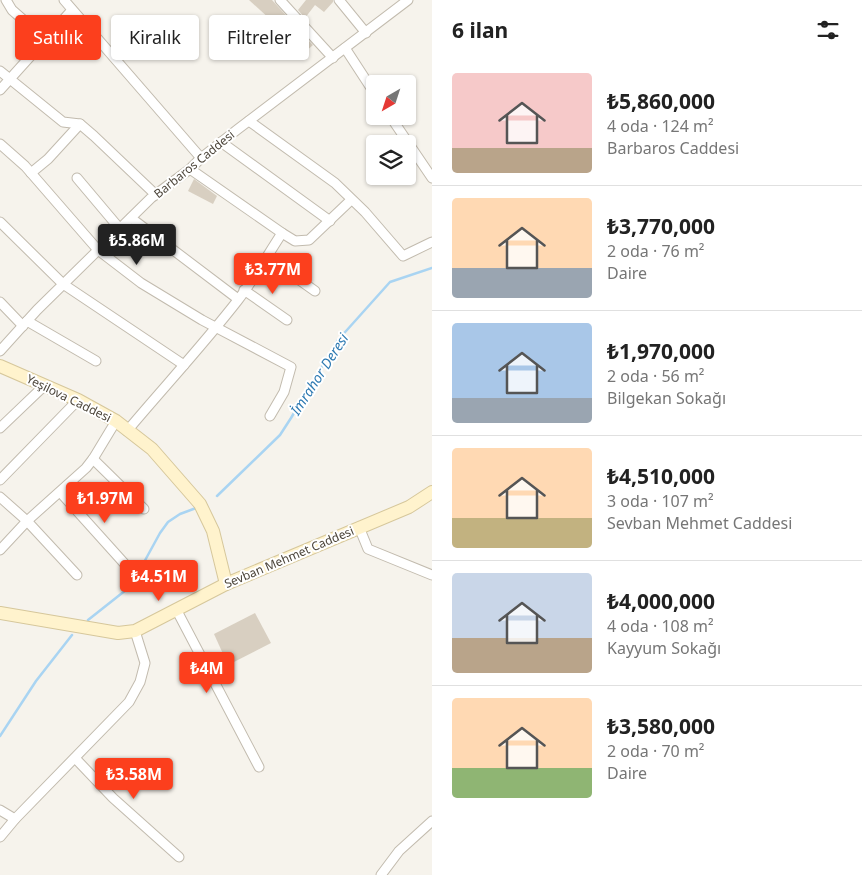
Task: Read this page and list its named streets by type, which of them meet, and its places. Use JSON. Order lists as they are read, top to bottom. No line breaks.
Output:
{"streets":{"main road":["Yeşilova Caddesi","Sevban Mehmet Caddesi"],"street":["Barbaros Caddesi"]},"crossings":[["Yeşilova Caddesi","Sevban Mehmet Caddesi"]],"water":["İmrahor Deresi"],"north":"bottom left","page":{"heading":"6 ilan","chip":["Satılık","Kiralık","Filtreler"],"list":[{"name":"₺5,860,000","note":"4 oda · 124 m² · Barbaros Caddesi"},{"name":"₺3,770,000","note":"2 oda · 76 m² · Daire"},{"name":"₺1,970,000","note":"2 oda · 56 m² · Bilgekan Sokağı"},{"name":"₺4,510,000","note":"3 oda · 107 m² · Sevban Mehmet Caddesi"},{"name":"₺4,000,000","note":"4 oda · 108 m² · Kayyum Sokağı"},{"name":"₺3,580,000","note":"2 oda · 70 m² · Daire"}],"price":["₺5.86M","₺3.77M","₺1.97M","₺4.51M","₺4M","₺3.58M"]}}
